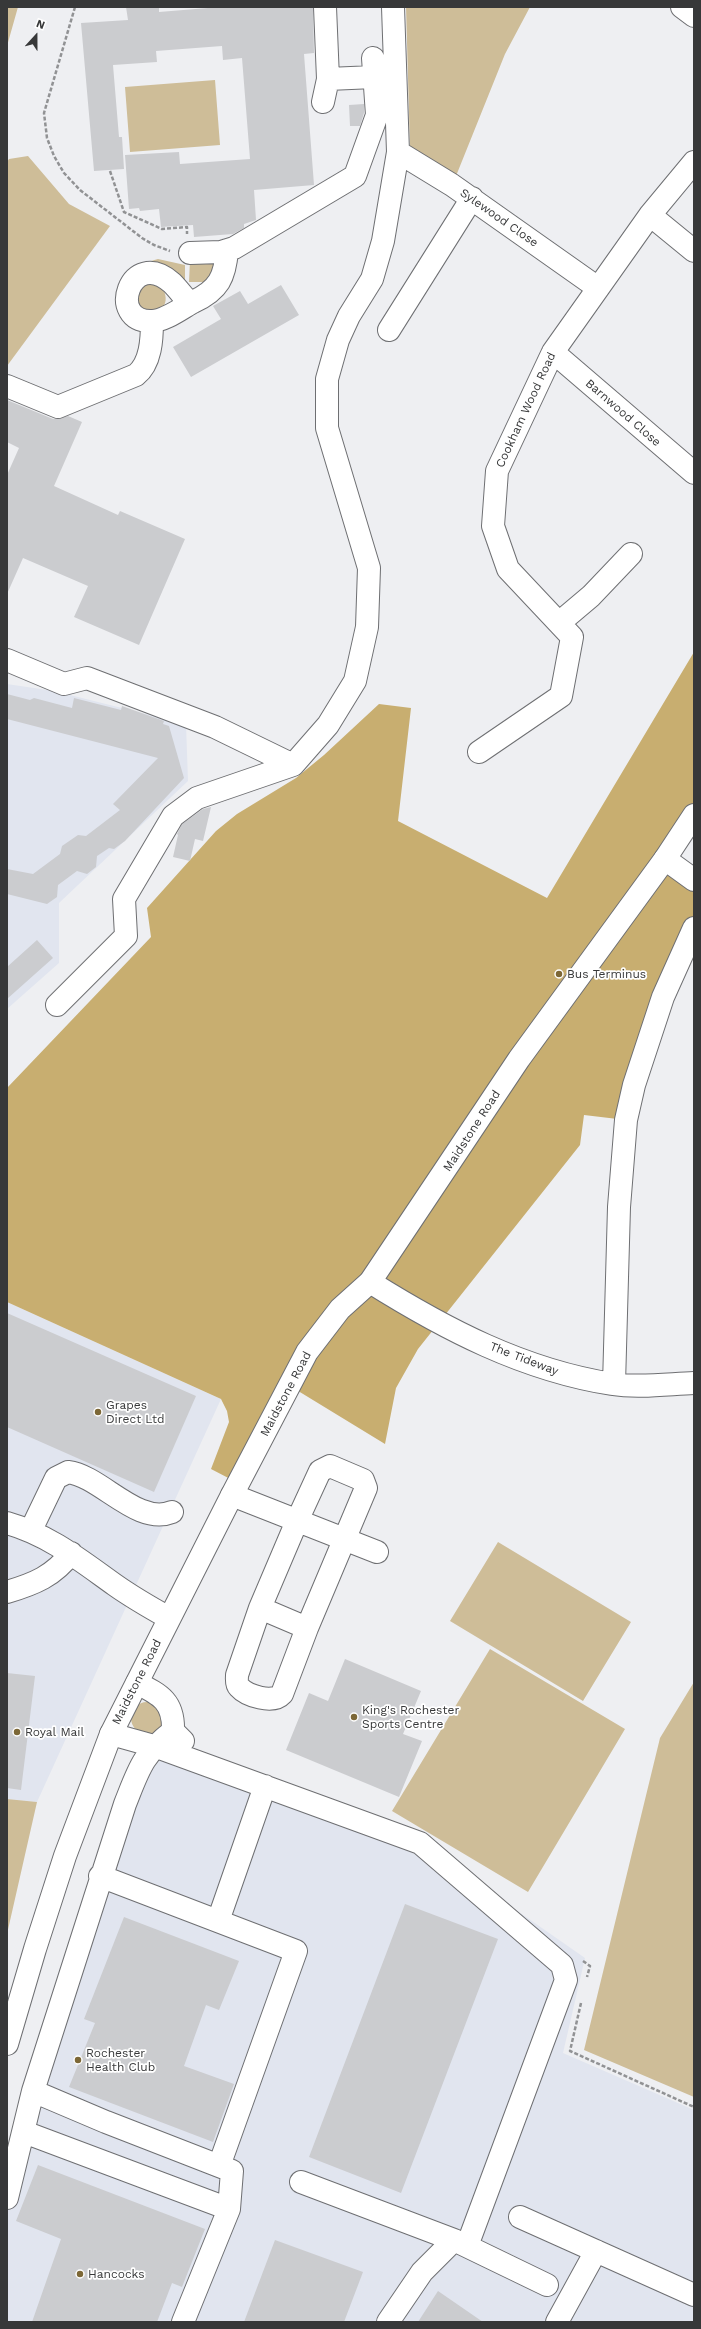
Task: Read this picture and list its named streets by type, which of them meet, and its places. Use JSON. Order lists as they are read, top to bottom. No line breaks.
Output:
{"streets":{"street":["Sylewood Close","Cookham Wood Road","Barnwood Close","Maidstone Road","The Tideway"]},"crossings":[["Sylewood Close","Cookham Wood Road"],["Cookham Wood Road","Barnwood Close"],["Maidstone Road","The Tideway"]],"places":["Bus Terminus","Grapes Direct Ltd","King's Rochester Sports Centre","Royal Mail","Rochester Health Club","Hancocks"],"north":"top"}
